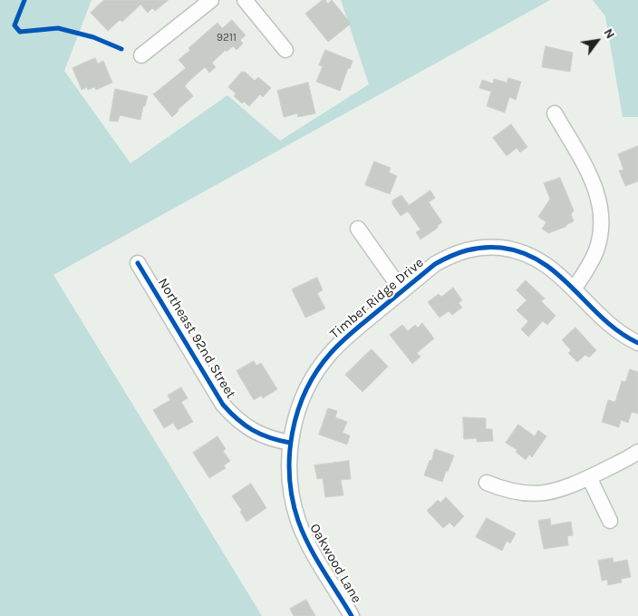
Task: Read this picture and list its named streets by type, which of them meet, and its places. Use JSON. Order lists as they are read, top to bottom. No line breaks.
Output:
{"streets":{"street":["Timber Ridge Drive","Northeast 92nd Street","Oakwood Lane"]},"crossings":[["Timber Ridge Drive","Northeast 92nd Street"],["Timber Ridge Drive","Oakwood Lane"],["Northeast 92nd Street","Oakwood Lane"]],"house_numbers":["9211"],"north":"top right"}
